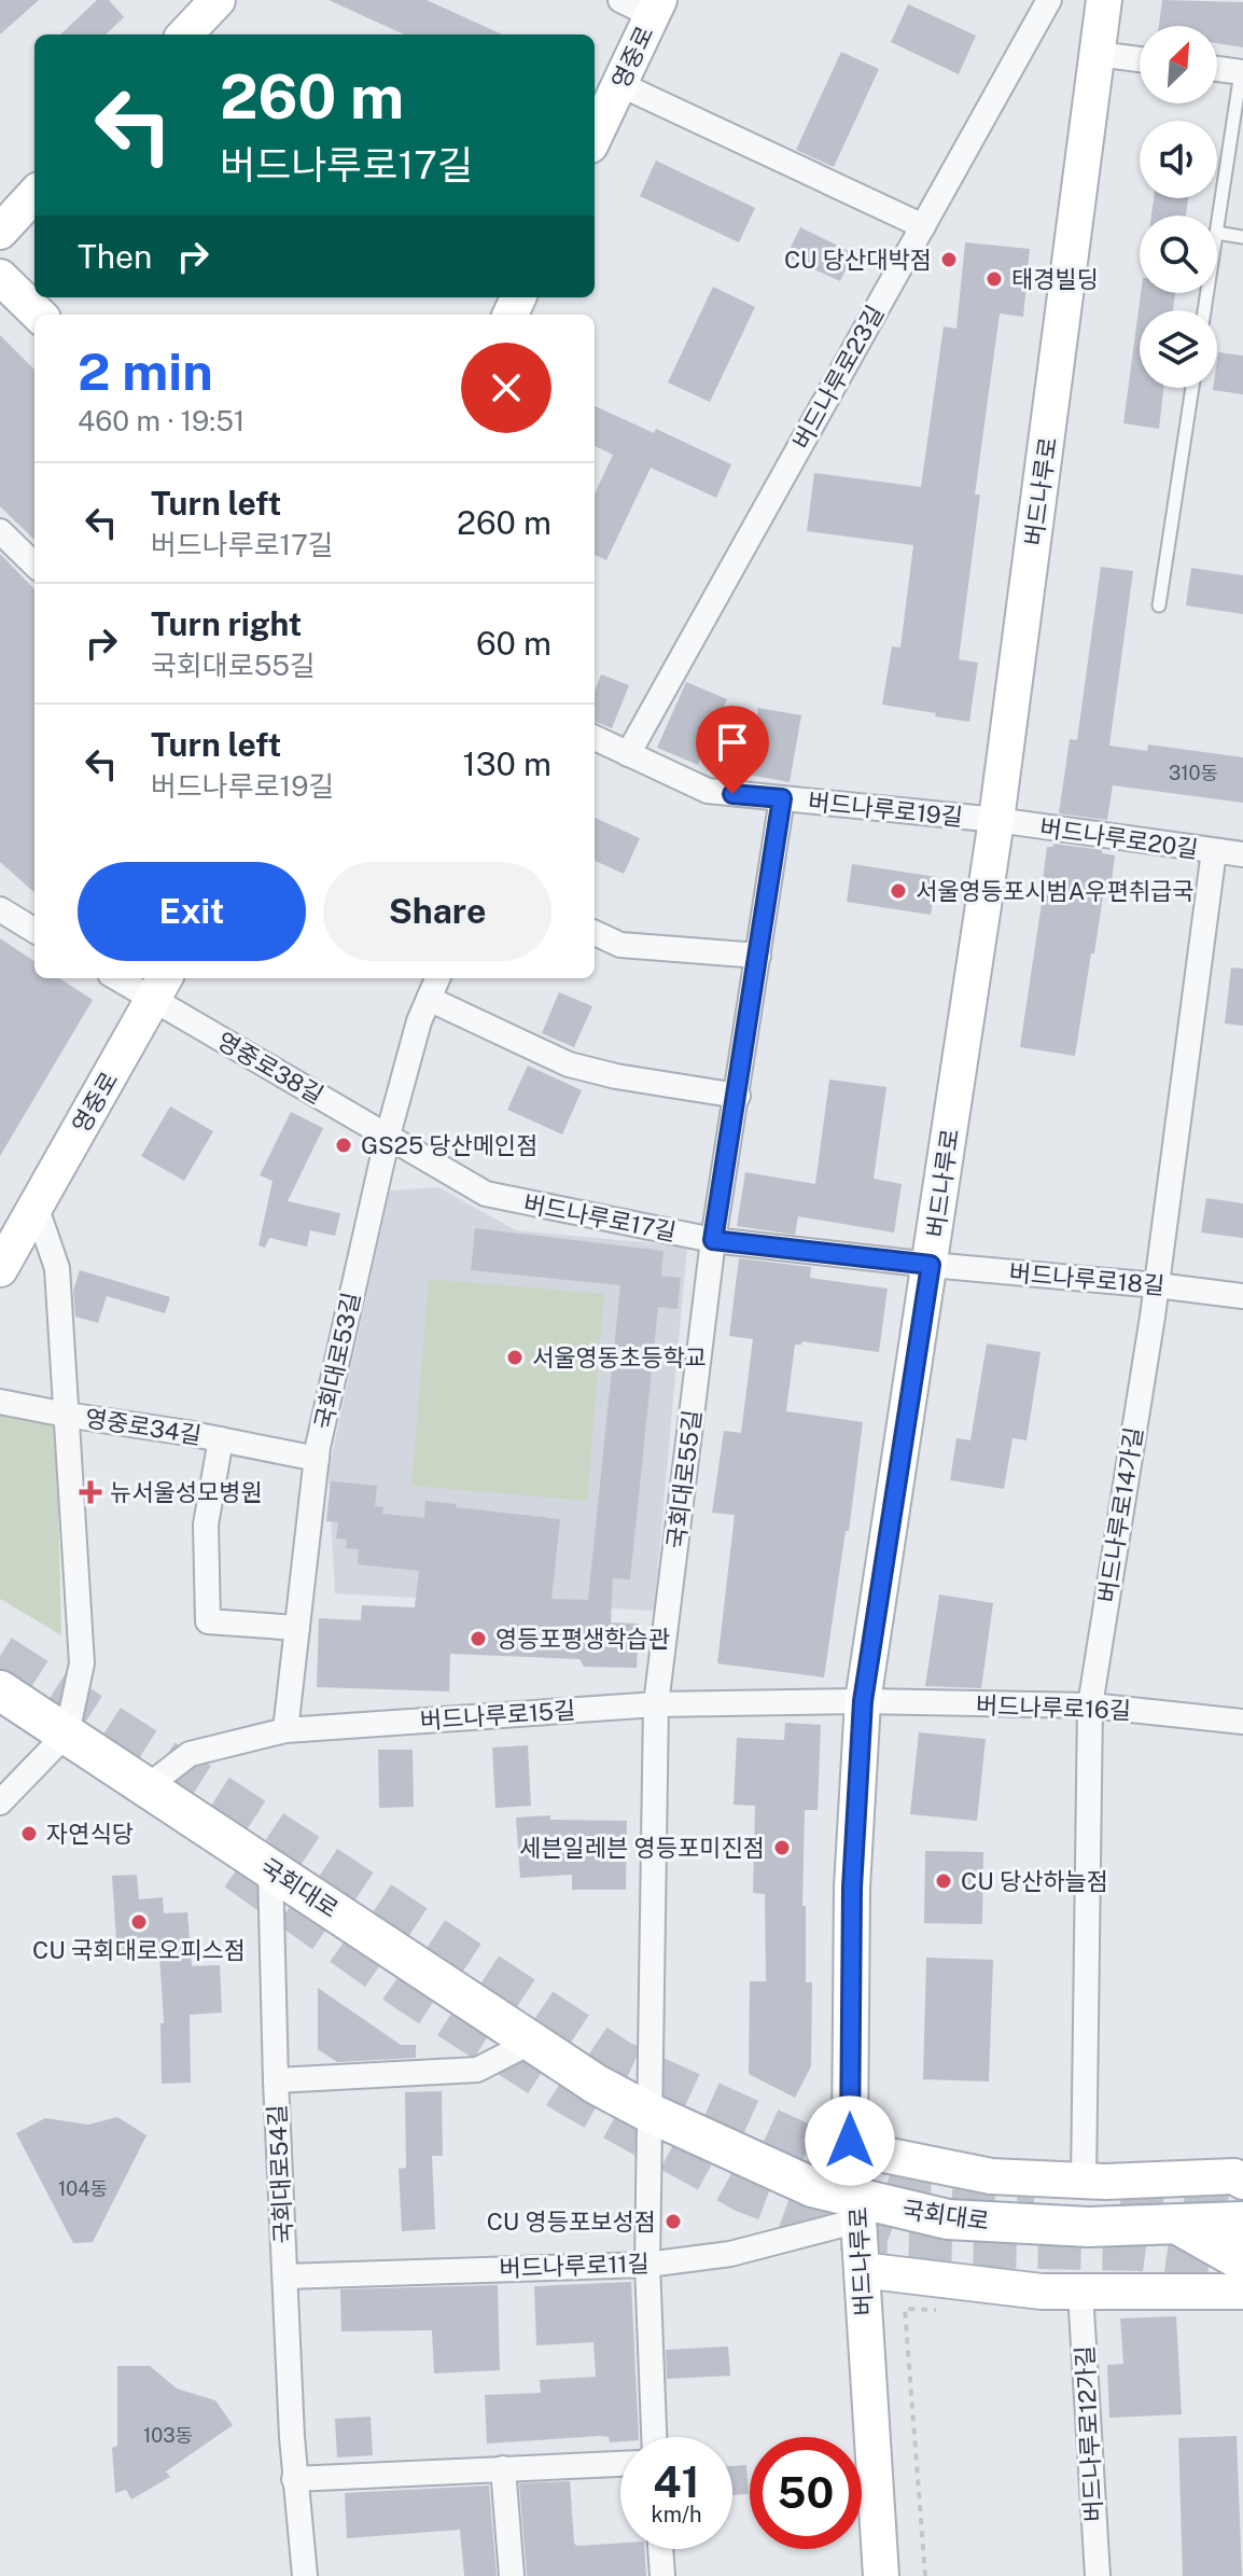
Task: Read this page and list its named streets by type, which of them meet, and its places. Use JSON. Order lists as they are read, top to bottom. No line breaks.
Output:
{"streets":{"main road":["영중로","버드나루로","국회대로"],"street":["버드나루로23길","버드나루로19길","버드나루로20길","영중로38길","버드나루로17길","버드나루로18길","국회대로53길","영중로34길","국회대로55길","버드나루로14가길","버드나루로16길","버드나루로15길","국회대로54길","버드나루로11길","버드나루로12가길"]},"crossings":[["영중로","영중로38길"],["버드나루로23길","버드나루로19길"],["버드나루로","버드나루로19길"],["버드나루로","버드나루로20길"],["버드나루로","버드나루로17길"],["버드나루로","버드나루로18길"],["버드나루로","버드나루로16길"],["버드나루로","버드나루로15길"],["버드나루로","국회대로"],["버드나루로","버드나루로11길"],["버드나루로19길","버드나루로20길"],["버드나루로19길","국회대로55길"],["버드나루로20길","버드나루로14가길"],["영중로38길","버드나루로17길"],["영중로38길","국회대로53길"],["버드나루로17길","버드나루로18길"],["버드나루로17길","국회대로53길"],["버드나루로17길","국회대로55길"],["버드나루로18길","버드나루로14가길"],["국회대로53길","영중로34길"],["국회대로53길","버드나루로15길"],["영중로34길","국회대로"],["국회대로55길","버드나루로15길"],["국회대로55길","국회대로"],["국회대로55길","버드나루로11길"],["버드나루로14가길","버드나루로16길"],["버드나루로16길","버드나루로15길"],["버드나루로15길","국회대로"],["국회대로","국회대로54길"],["국회대로","버드나루로11길"],["국회대로54길","버드나루로11길"]],"places":{"other":["CU 당산대박점","태경빌딩","서울영등포시범A우편취급국","GS25 당산메인점","서울영동초등학교","영등포평생학습관","자연식당","세븐일레븐 영등포미진점","CU 당산하늘점","CU 국회대로오피스점","CU 영등포보성점"],"health":["뉴서울성모병원"]},"house_numbers":["310동","104동","103동"],"north":"top right","page":{"turn":["260 m","버드나루로17길"],"then":"Then","heading":["2 min","460 m · 19:51"],"list":[{"name":"Turn left","note":"버드나루로17길","value":"260 m"},{"name":"Turn right","note":"국회대로55길","value":"60 m"},{"name":"Turn left","note":"버드나루로19길","value":"130 m"}],"buttons":["Exit","Share"],"speed":"41 km/h","limit":"50"}}
